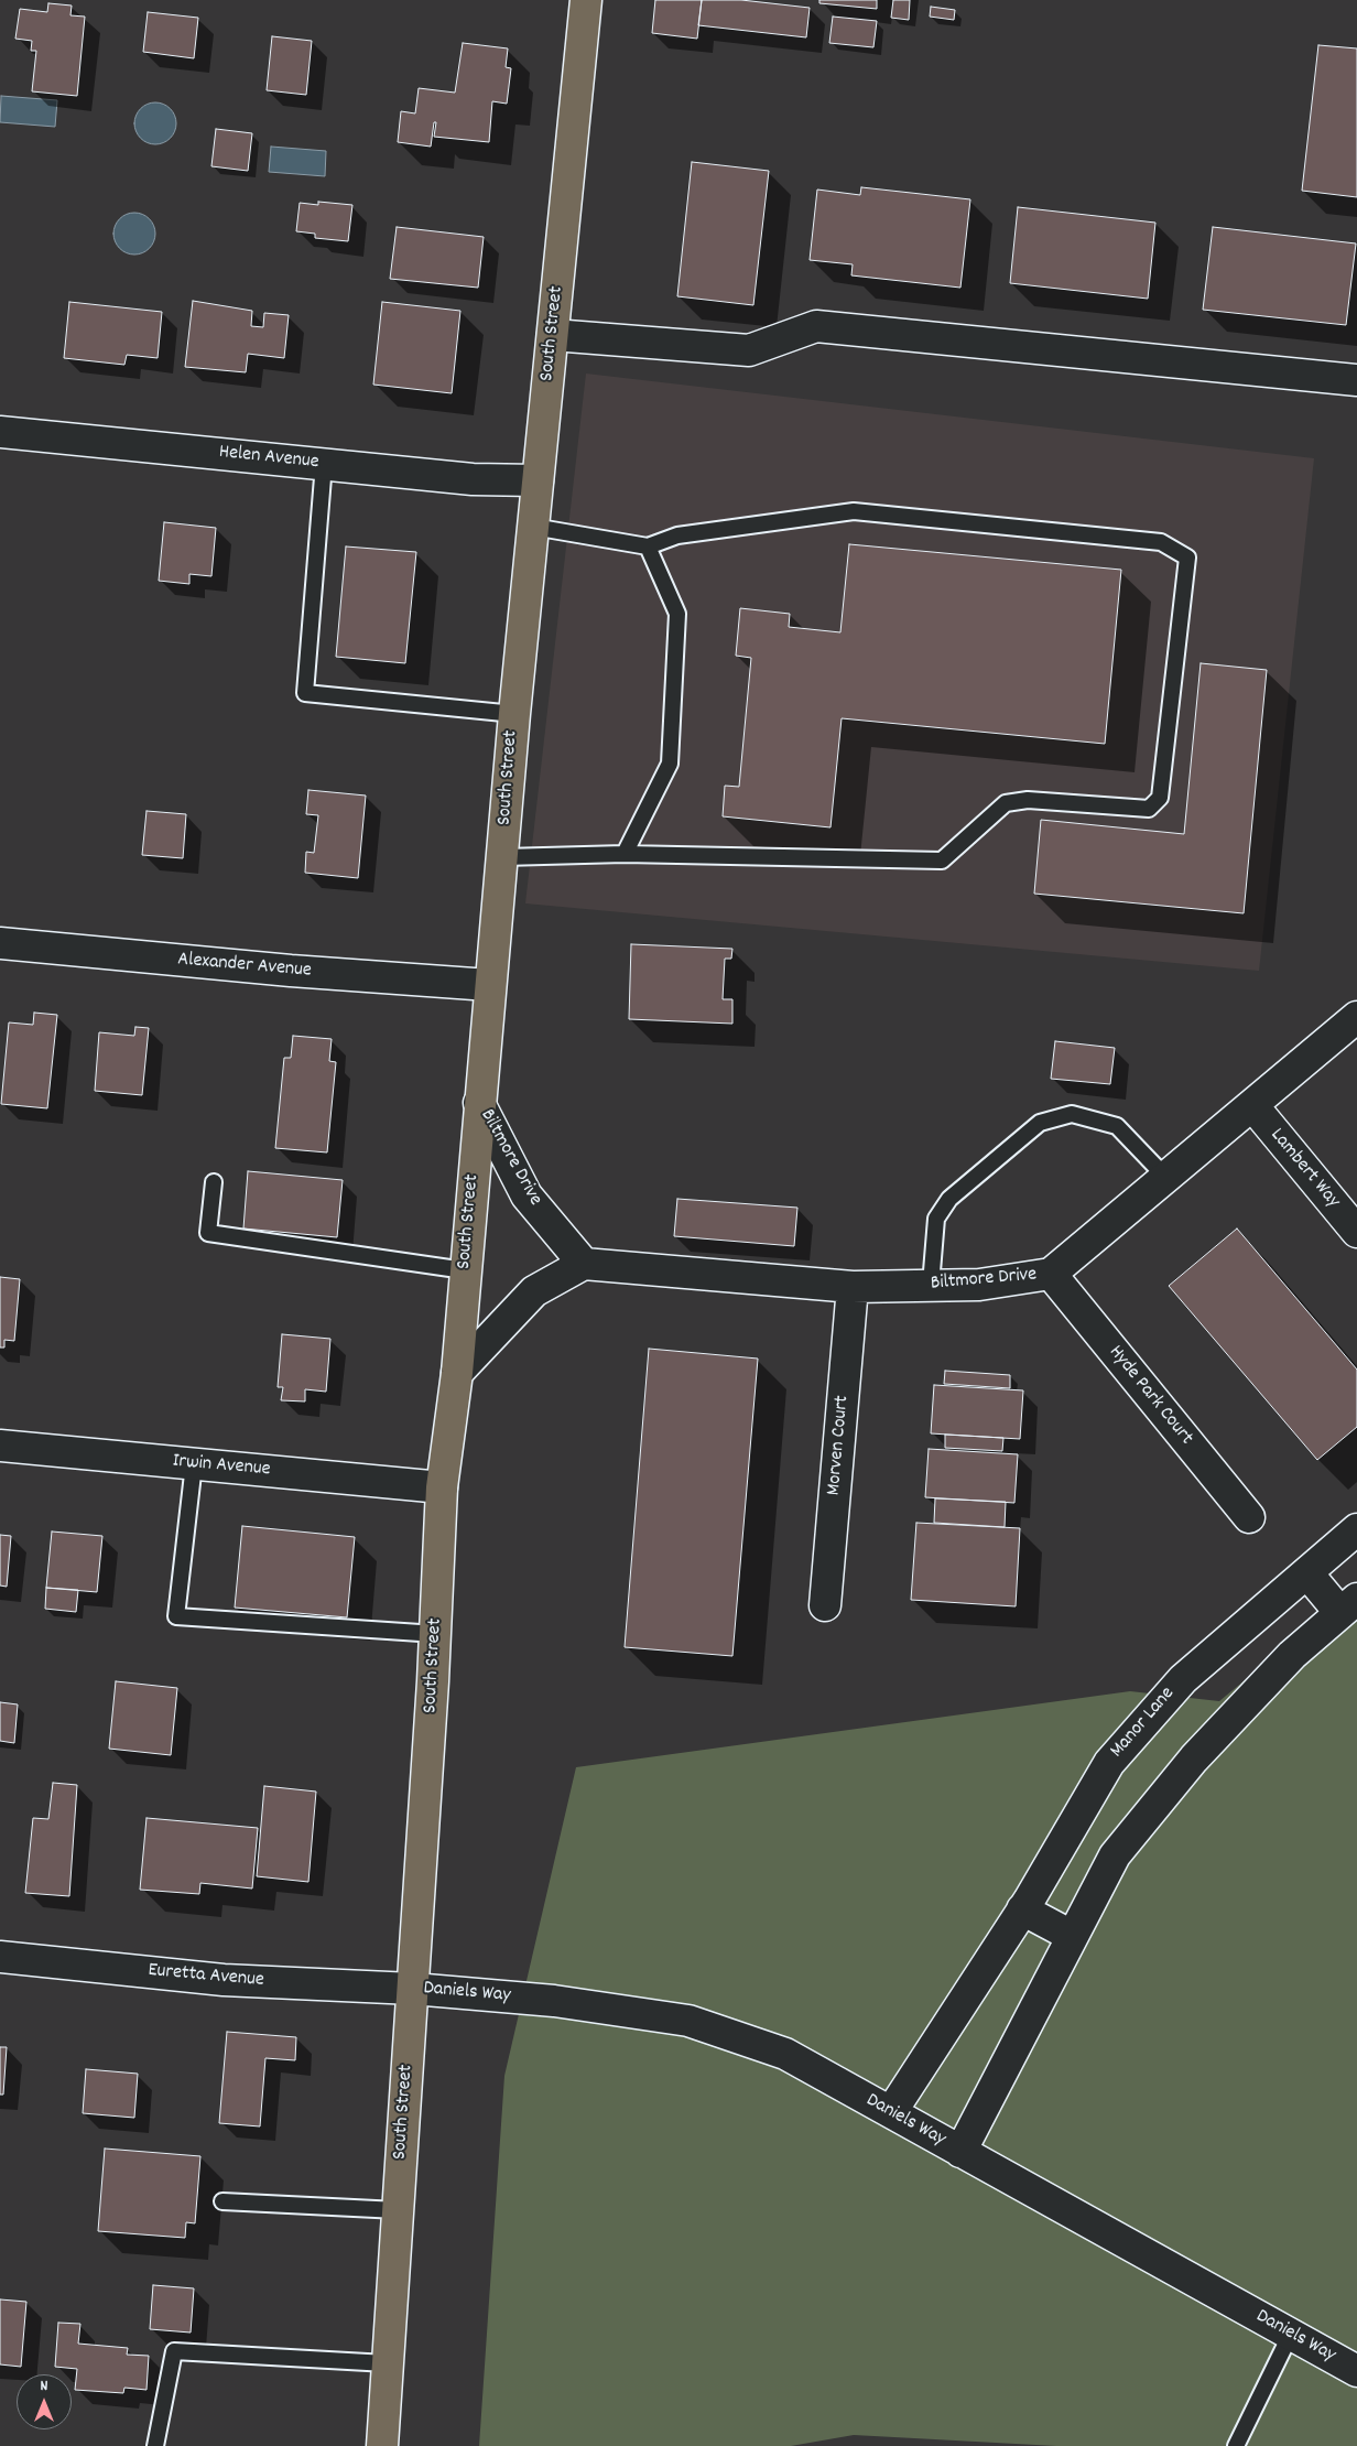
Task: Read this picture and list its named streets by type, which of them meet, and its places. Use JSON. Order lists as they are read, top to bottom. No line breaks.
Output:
{"streets":{"main road":["South Street"],"street":["Helen Avenue","Alexander Avenue","Biltmore Drive","Lambert Way","Hyde Park Court","Morven Court","Irwin Avenue","Manor Lane","Euretta Avenue","Daniels Way"]},"crossings":[["South Street","Helen Avenue"],["South Street","Alexander Avenue"],["South Street","Biltmore Drive"],["South Street","Irwin Avenue"],["South Street","Euretta Avenue"],["South Street","Daniels Way"],["Biltmore Drive","Lambert Way"],["Biltmore Drive","Hyde Park Court"],["Biltmore Drive","Morven Court"],["Manor Lane","Daniels Way"],["Euretta Avenue","Daniels Way"]],"north":"top"}
